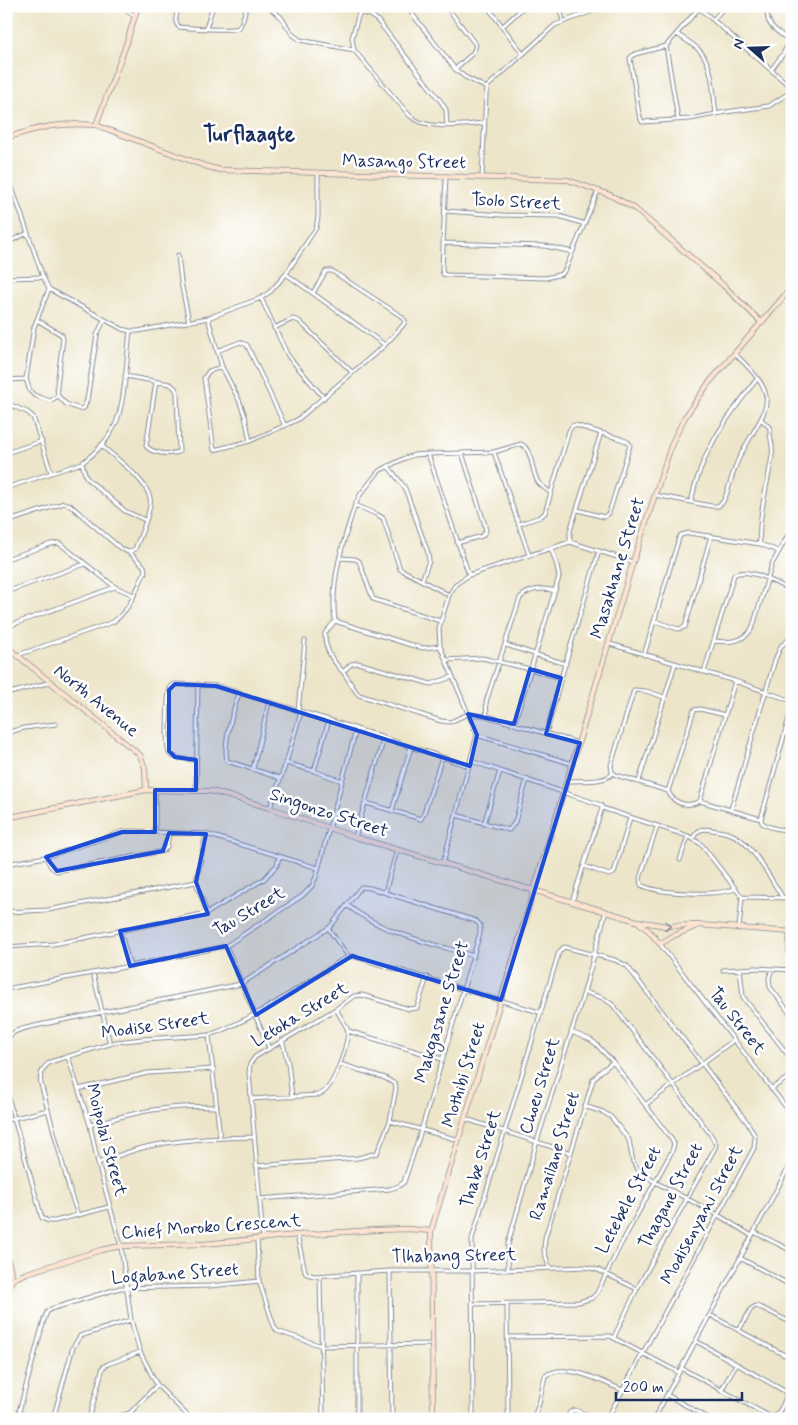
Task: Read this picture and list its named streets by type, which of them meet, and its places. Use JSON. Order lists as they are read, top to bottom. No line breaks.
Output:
{"streets":{"street":["Masango Street","Tsolo Street","Masakhane Street","North Avenue","Singonzo Street","Tau Street","Makgasane Street","Letoka Street","Modise Street","Mothibi Street","Choeu Street","Moipolai Street","Ramailane Street","Thabe Street","Thagane Street","Letebele Street","Modisenyani Street","Chief Moroko Crescent","Tlhabang Street","Logabane Street"]},"crossings":[["Masango Street","Masakhane Street"],["Masakhane Street","Singonzo Street"],["Masakhane Street","Mothibi Street"],["North Avenue","Singonzo Street"],["Singonzo Street","Tau Street"],["Singonzo Street","Mothibi Street"],["Singonzo Street","Choeu Street"],["Makgasane Street","Letoka Street"],["Letoka Street","Chief Moroko Crescent"],["Letoka Street","Logabane Street"],["Modise Street","Moipolai Street"],["Mothibi Street","Chief Moroko Crescent"],["Mothibi Street","Tlhabang Street"],["Choeu Street","Thabe Street"],["Choeu Street","Thagane Street"],["Choeu Street","Letebele Street"],["Choeu Street","Modisenyani Street"],["Choeu Street","Tlhabang Street"],["Moipolai Street","Chief Moroko Crescent"],["Moipolai Street","Logabane Street"],["Ramailane Street","Letebele Street"],["Ramailane Street","Tlhabang Street"],["Thabe Street","Letebele Street"],["Thabe Street","Modisenyani Street"],["Thabe Street","Tlhabang Street"],["Thagane Street","Tlhabang Street"],["Letebele Street","Tlhabang Street"]],"districts":["Turflaagte"],"scale_bar":"200 m","north":"left"}
